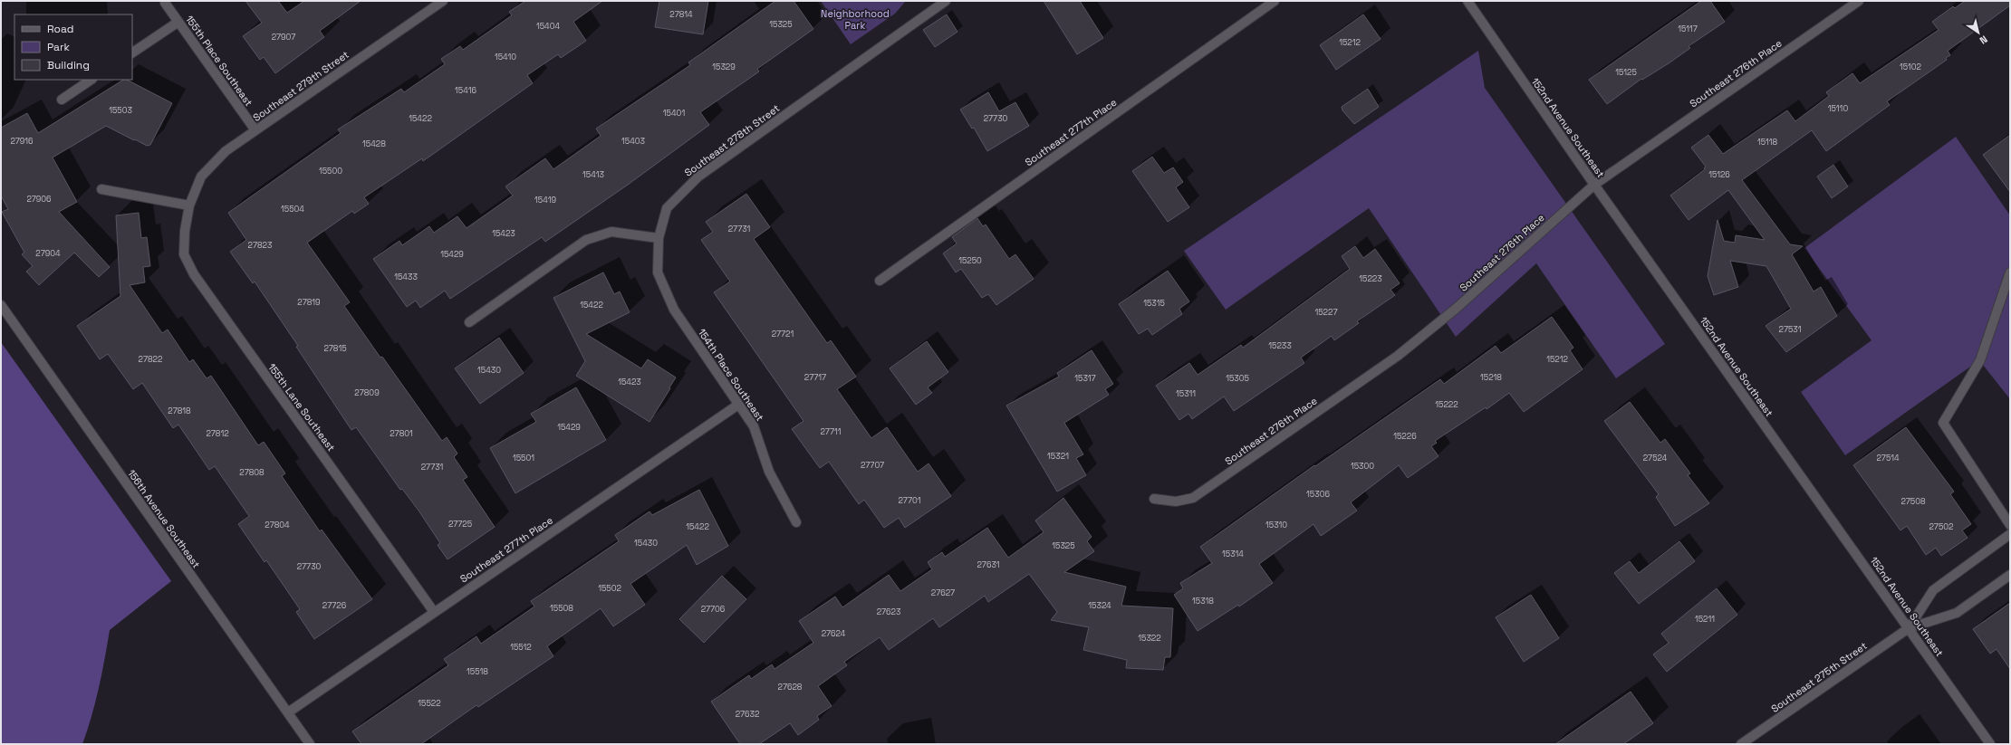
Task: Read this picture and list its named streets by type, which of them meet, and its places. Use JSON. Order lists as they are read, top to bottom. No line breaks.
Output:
{"streets":{"street":["155th Place Southeast","Southeast 276th Place","Southeast 279th Street","152nd Avenue Southeast","Southeast 277th Place","Southeast 278th Street","154th Place Southeast","155th Lane Southeast","156th Avenue Southeast","Southeast 275th Street"]},"crossings":[["155th Place Southeast","Southeast 279th Street"],["Southeast 276th Place","152nd Avenue Southeast"],["Southeast 279th Street","155th Lane Southeast"],["152nd Avenue Southeast","Southeast 275th Street"],["Southeast 277th Place","154th Place Southeast"],["Southeast 277th Place","155th Lane Southeast"],["Southeast 277th Place","156th Avenue Southeast"],["Southeast 278th Street","154th Place Southeast"]],"parks":["Neighborhood Park"],"house_numbers":["27814","15325","15404","15117","27907","15212","15410","15329","15102","15125","15416","15110","15503","15401","15422","27730","27916","15403","15118","15428","15500","15413","15126","27906","15419","15504","27731","15423","27823","27904","15429","15250","15433","15223","27819","15315","15422","15227","27531","27721","15233","27815","27822","15212","15430","27717","15218","15317","15305","15423","27809","15311","15222","27818","15429","27711","27812","27801","15226","15321","15501","27524","27514","27707","15300","27731","27808","15306","27701","27508","27725","27804","15310","15422","27502","15430","15325","15314","27631","27730","15502","27627","15318","27726","15324","15508","27706","27623","15211","27624","15322","15512","15518","27628","15522","27632"],"legend":["Road","Park","Building"],"north":"bottom right"}
